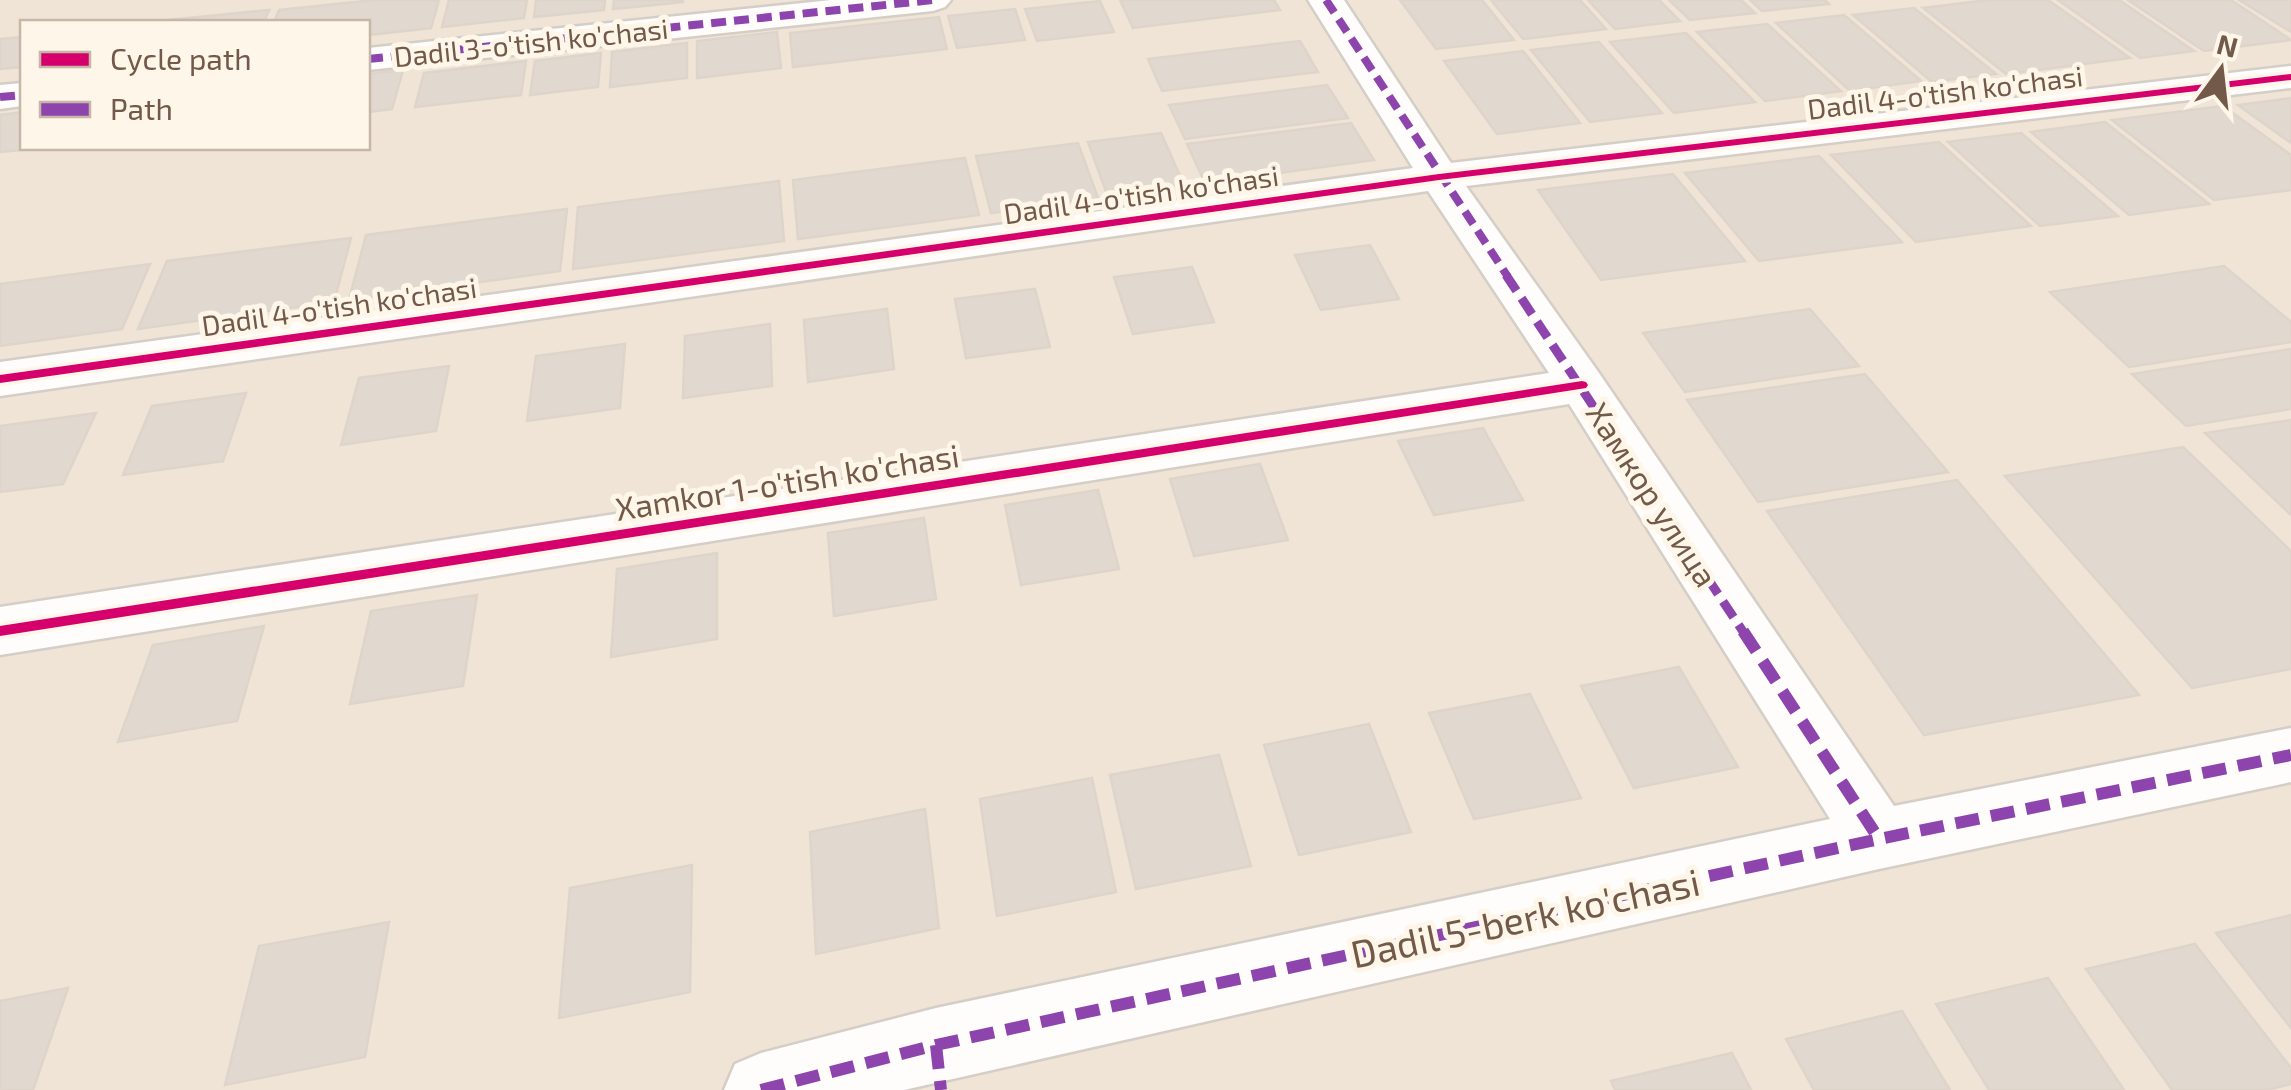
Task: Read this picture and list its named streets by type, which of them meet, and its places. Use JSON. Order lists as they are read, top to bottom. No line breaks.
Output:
{"streets":{"street":["Dadil 3-o'tish ko'chasi","Dadil 4-o'tish ko'chasi","Xamkor 1-o'tish ko'chasi","Хамкор улица","Dadil 5-berk ko'chasi"]},"crossings":[["Dadil 4-o'tish ko'chasi","Хамкор улица"],["Xamkor 1-o'tish ko'chasi","Хамкор улица"],["Хамкор улица","Dadil 5-berk ko'chasi"]],"legend":["Cycle path","Path"],"north":"top"}
